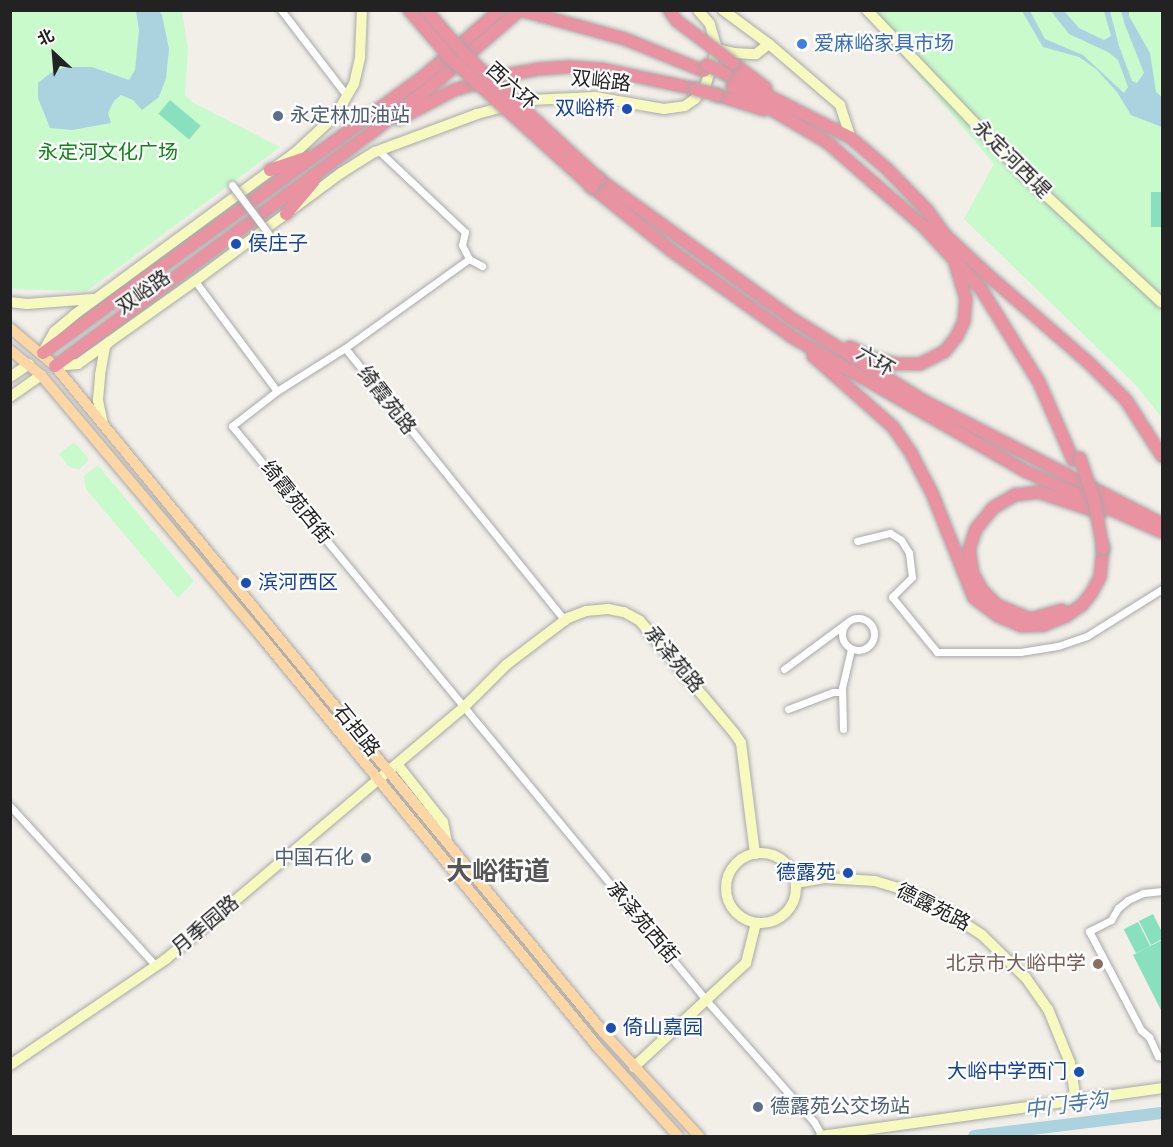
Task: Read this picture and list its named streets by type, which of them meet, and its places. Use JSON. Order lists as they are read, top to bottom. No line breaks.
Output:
{"streets":{"highway":["双峪路","西六环","六环"],"main road":["石担路"],"street":["永定河西堤","绮霞苑路","绮霞苑西街","承泽苑路","德露苑路","承泽苑西街","月季园路"]},"crossings":[["双峪路","石担路"],["西六环","六环"],["绮霞苑路","绮霞苑西街"],["绮霞苑路","承泽苑路"],["绮霞苑西街","承泽苑路"],["绮霞苑西街","承泽苑西街"],["承泽苑路","石担路"],["承泽苑路","德露苑路"],["承泽苑路","承泽苑西街"],["承泽苑路","月季园路"],["石担路","月季园路"]],"districts":["大峪街道"],"water":["中门寺沟"],"parks":["永定河文化广场"],"places":["爱麻峪家具市场","双峪桥","永定林加油站","侯庄子","滨河西区","中国石化","德露苑","北京市大峪中学","倚山嘉园","大峪中学西门","德露苑公交场站"],"north":"top left"}
